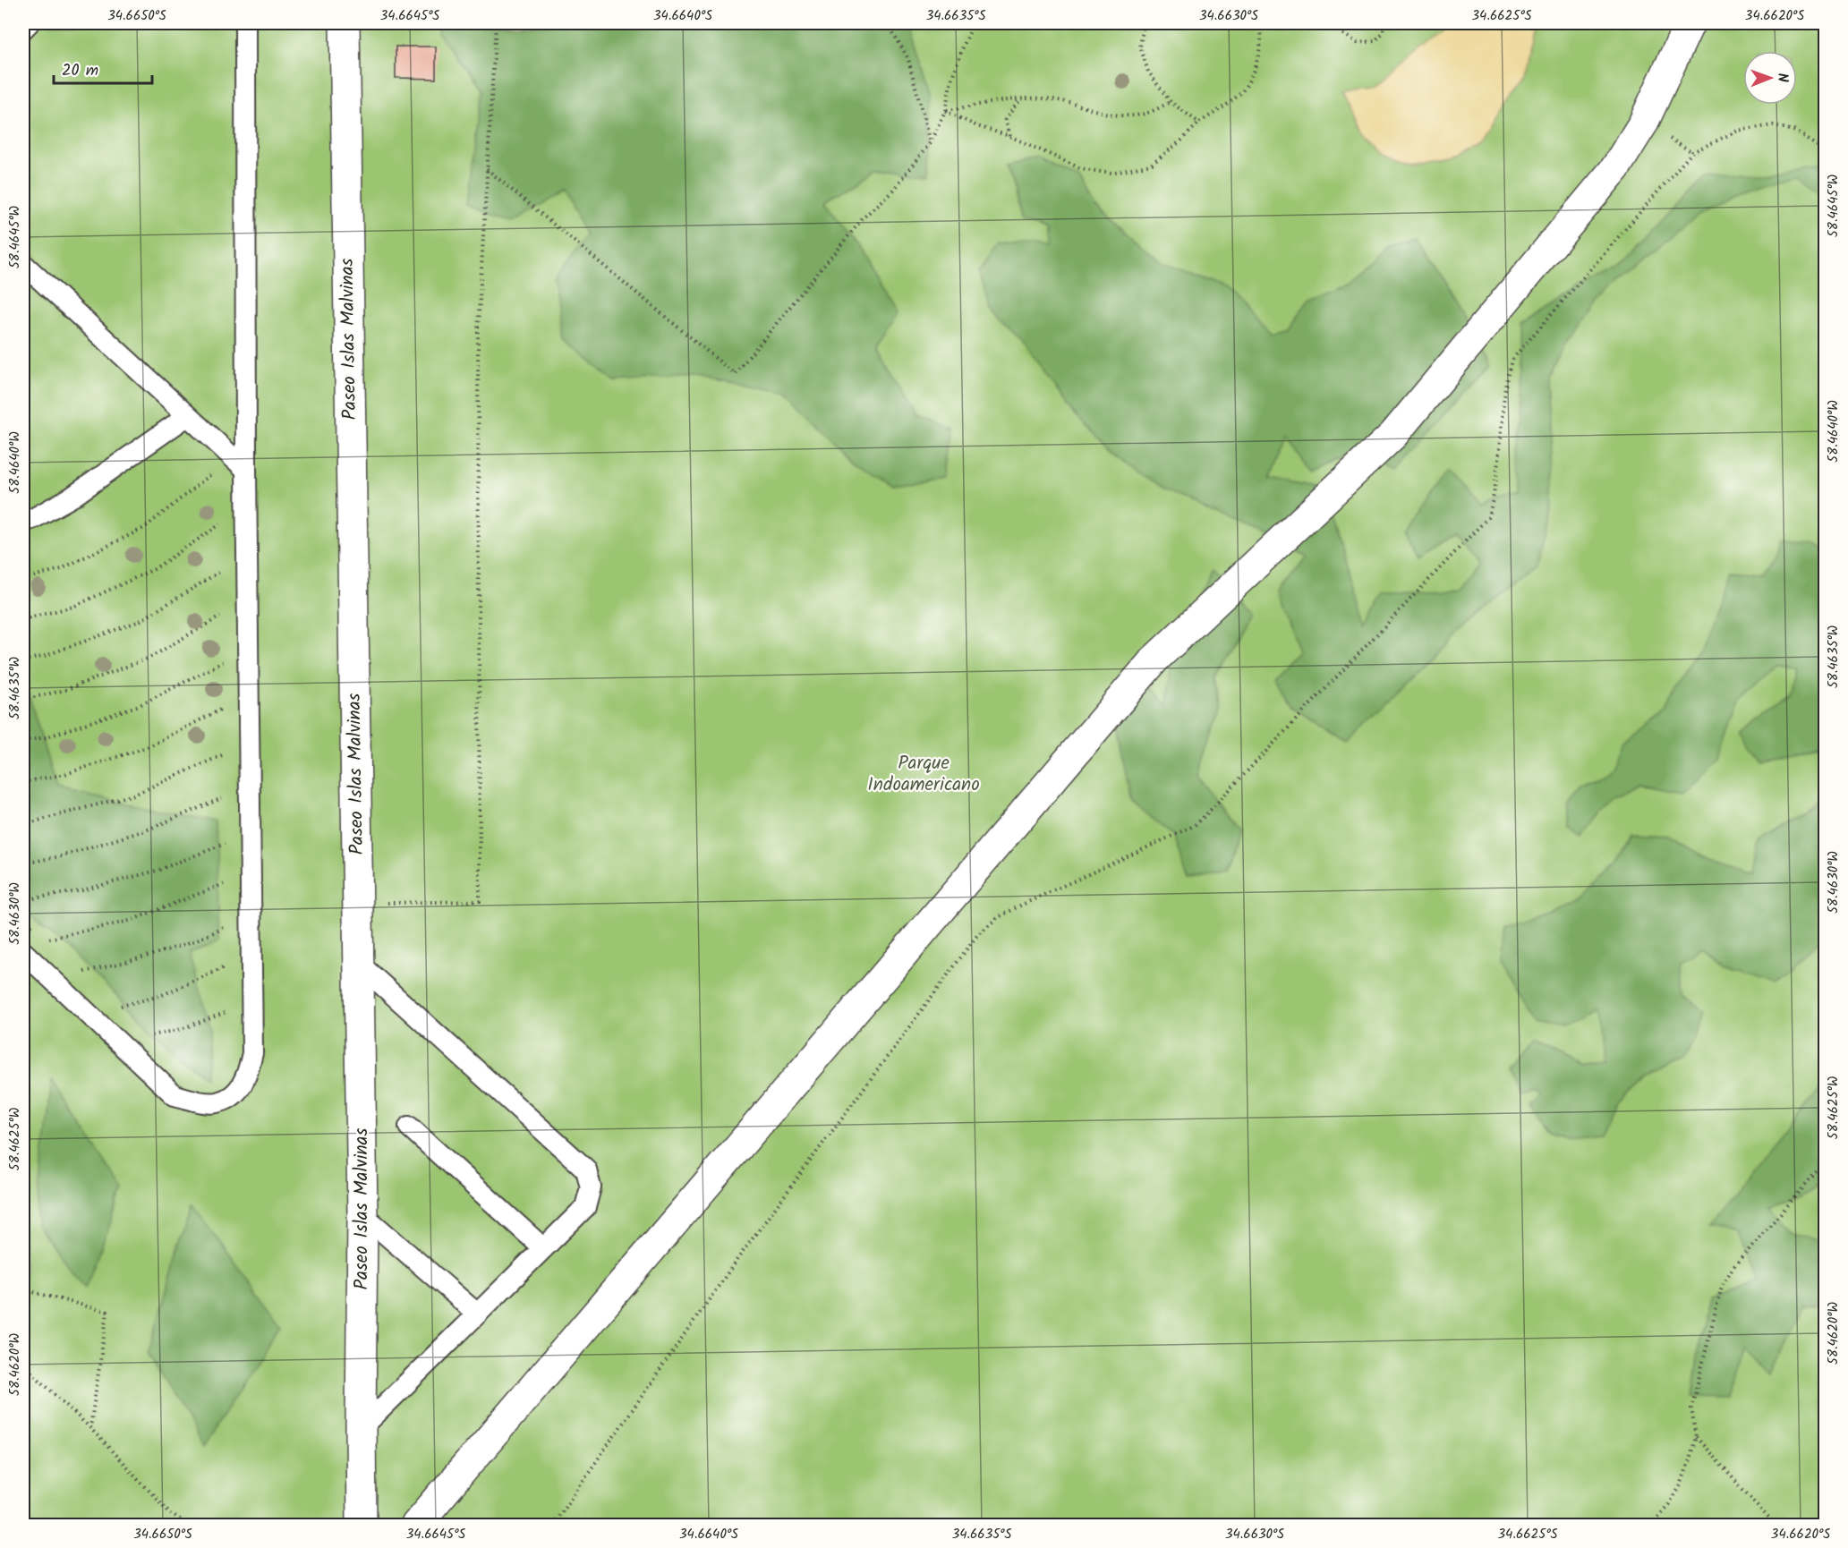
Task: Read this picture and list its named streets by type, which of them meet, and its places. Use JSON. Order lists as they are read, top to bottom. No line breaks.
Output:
{"streets":{"street":["Paseo Islas Malvinas"]},"parks":["Parque Indoamericano"],"scale_bar":"20 m","north":"right","coordinates":["34.6650°S","34.6645°S","34.6640°S","34.6635°S","34.6630°S","34.6625°S","34.6620°S","58.4645°W","58.4640°W","58.4635°W","58.4630°W","58.4625°W","58.4620°W"]}
